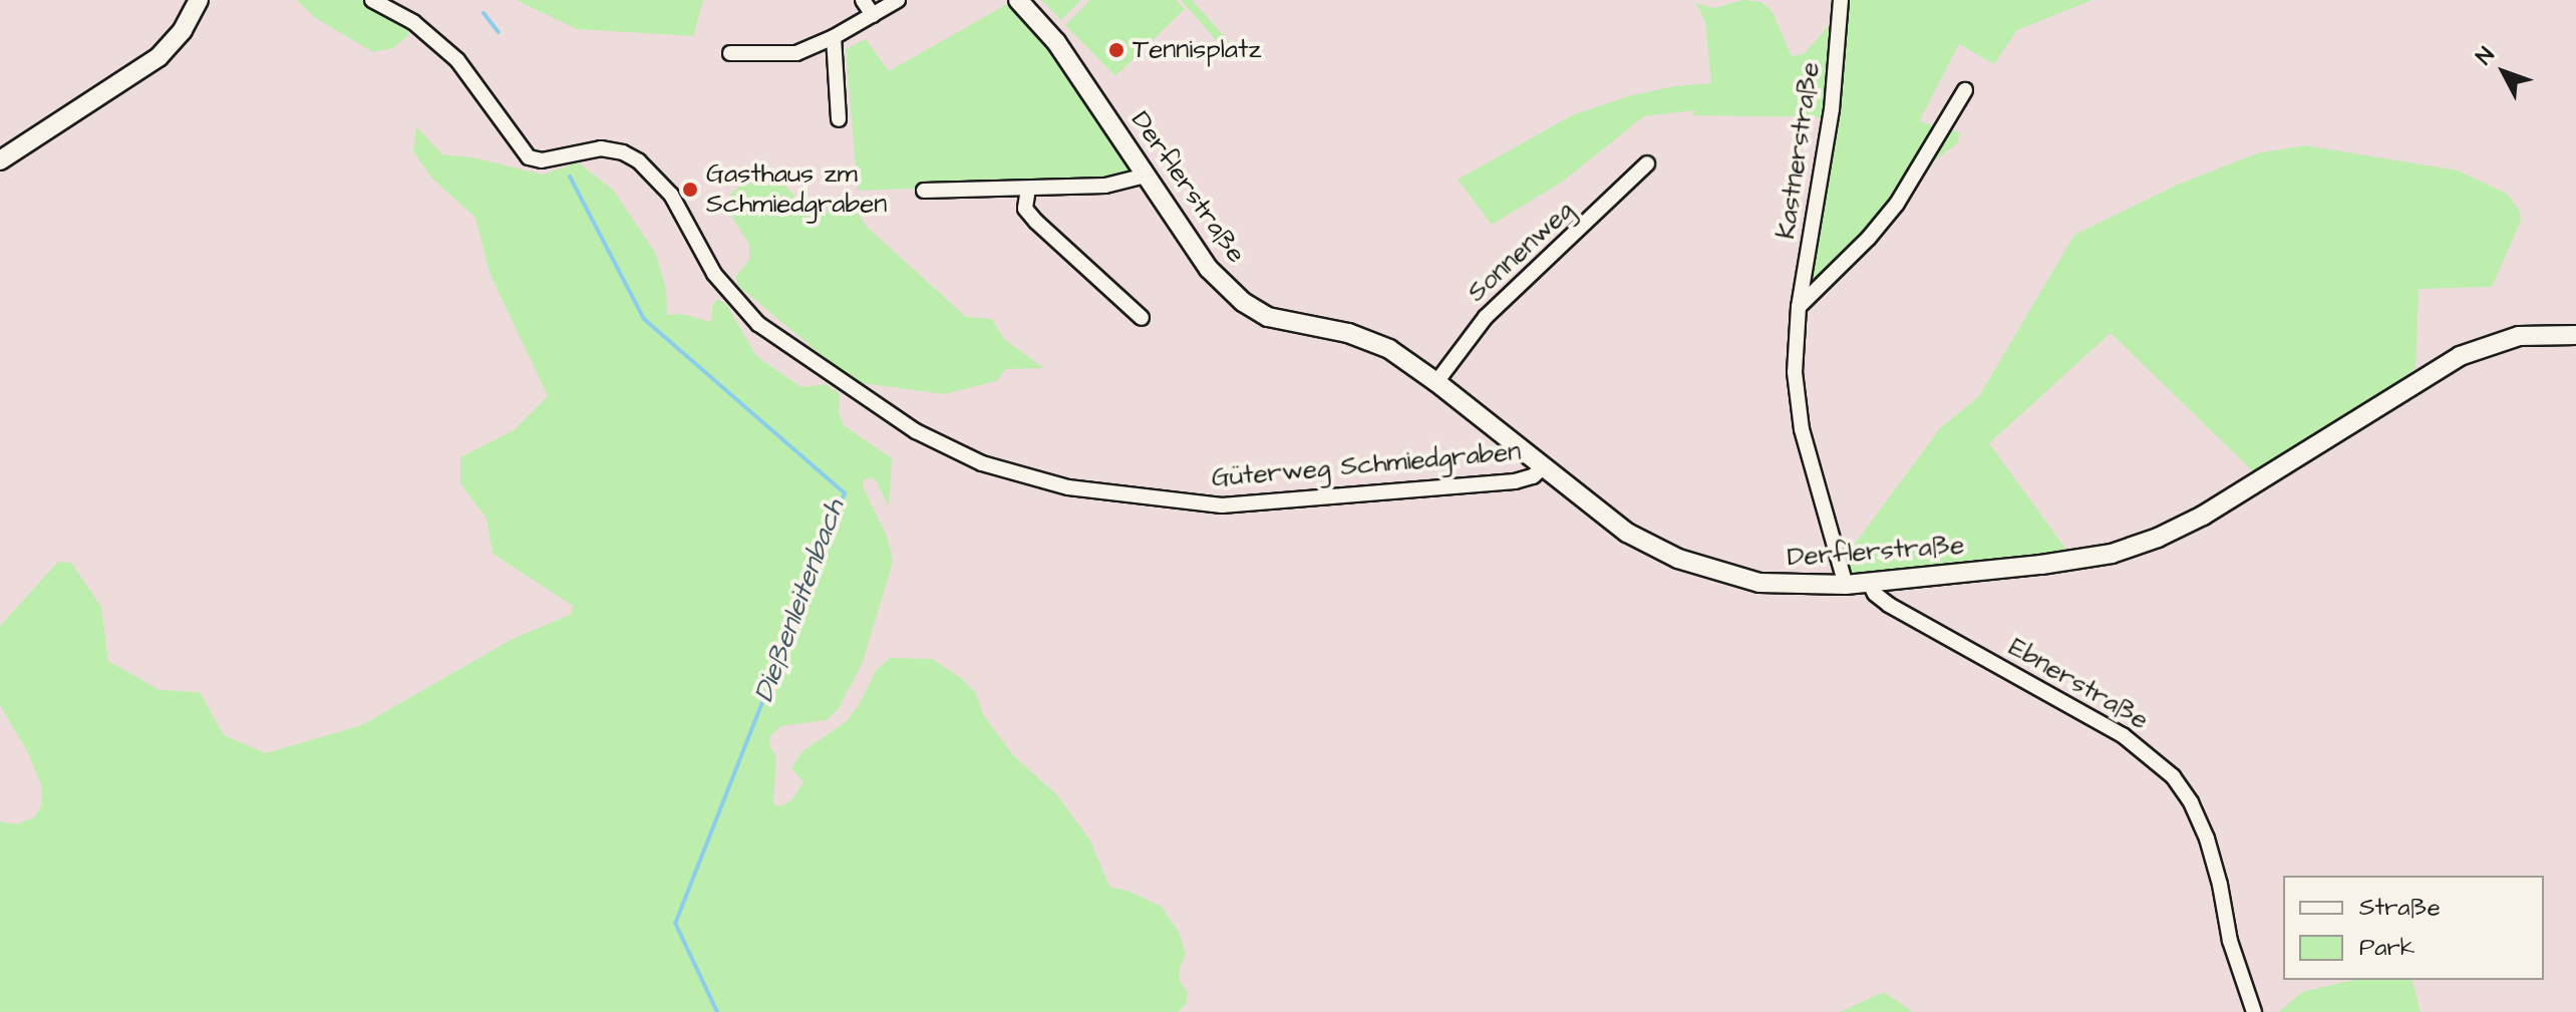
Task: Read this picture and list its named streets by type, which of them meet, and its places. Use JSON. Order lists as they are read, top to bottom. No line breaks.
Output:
{"streets":{"street":["Kastnerstraße","Derflerstraße","Sonnenweg","Güterweg Schmiedgraben","Ebnerstraße"]},"crossings":[["Kastnerstraße","Derflerstraße"],["Derflerstraße","Sonnenweg"],["Derflerstraße","Güterweg Schmiedgraben"],["Derflerstraße","Ebnerstraße"]],"water":["Dießenleitenbach"],"places":["Tennisplatz","Gasthaus zm Schmiedgraben"],"legend":["Straße","Park"],"north":"top left"}
